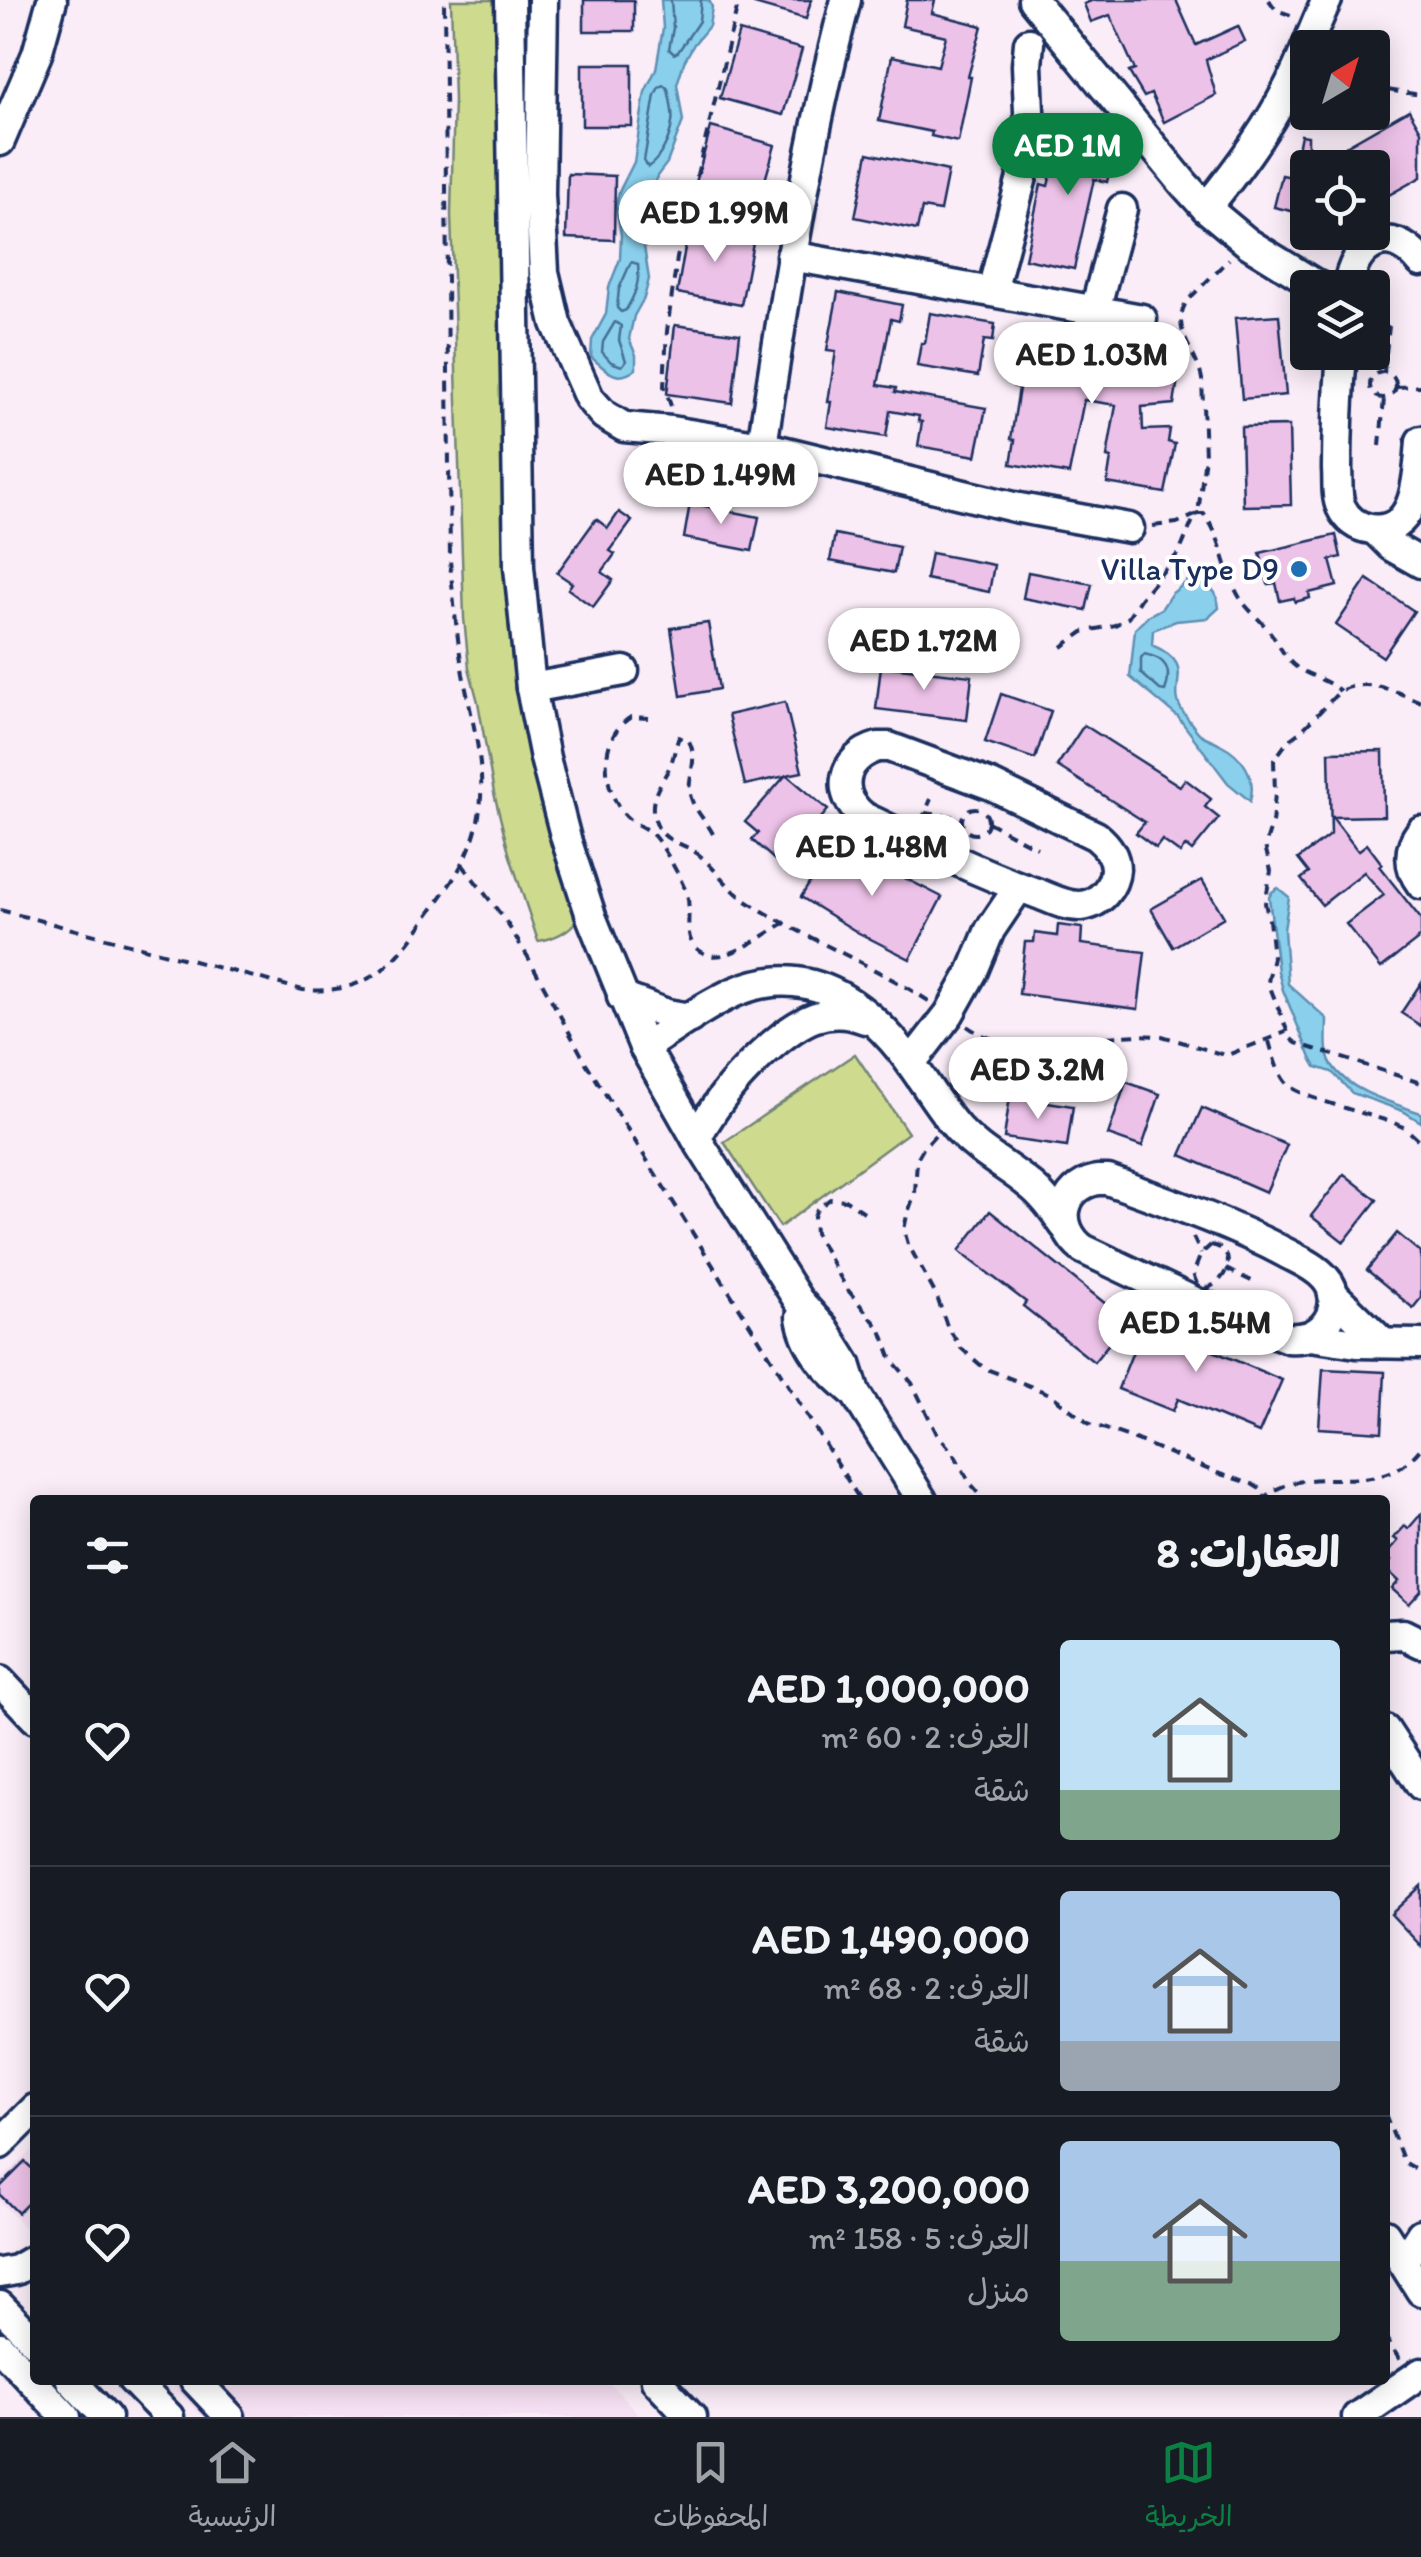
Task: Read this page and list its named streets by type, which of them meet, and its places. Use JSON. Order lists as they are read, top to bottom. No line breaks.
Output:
{"places":["Villa Type D9"],"north":"top right","page":{"price":["AED 1M","AED 1.99M","AED 1.03M","AED 1.49M","AED 1.72M","AED 1.48M","AED 3.2M","AED 1.54M"],"heading":"العقارات: 8","list":[{"name":"AED 1,000,000","note":"الغرف: 2 · 60 m² · شقة"},{"name":"AED 1,490,000","note":"الغرف: 2 · 68 m² · شقة"},{"name":"AED 3,200,000","note":"الغرف: 5 · 158 m² · منزل"}],"tabs":["الخريطة","المحفوظات","الرئيسية"]}}
